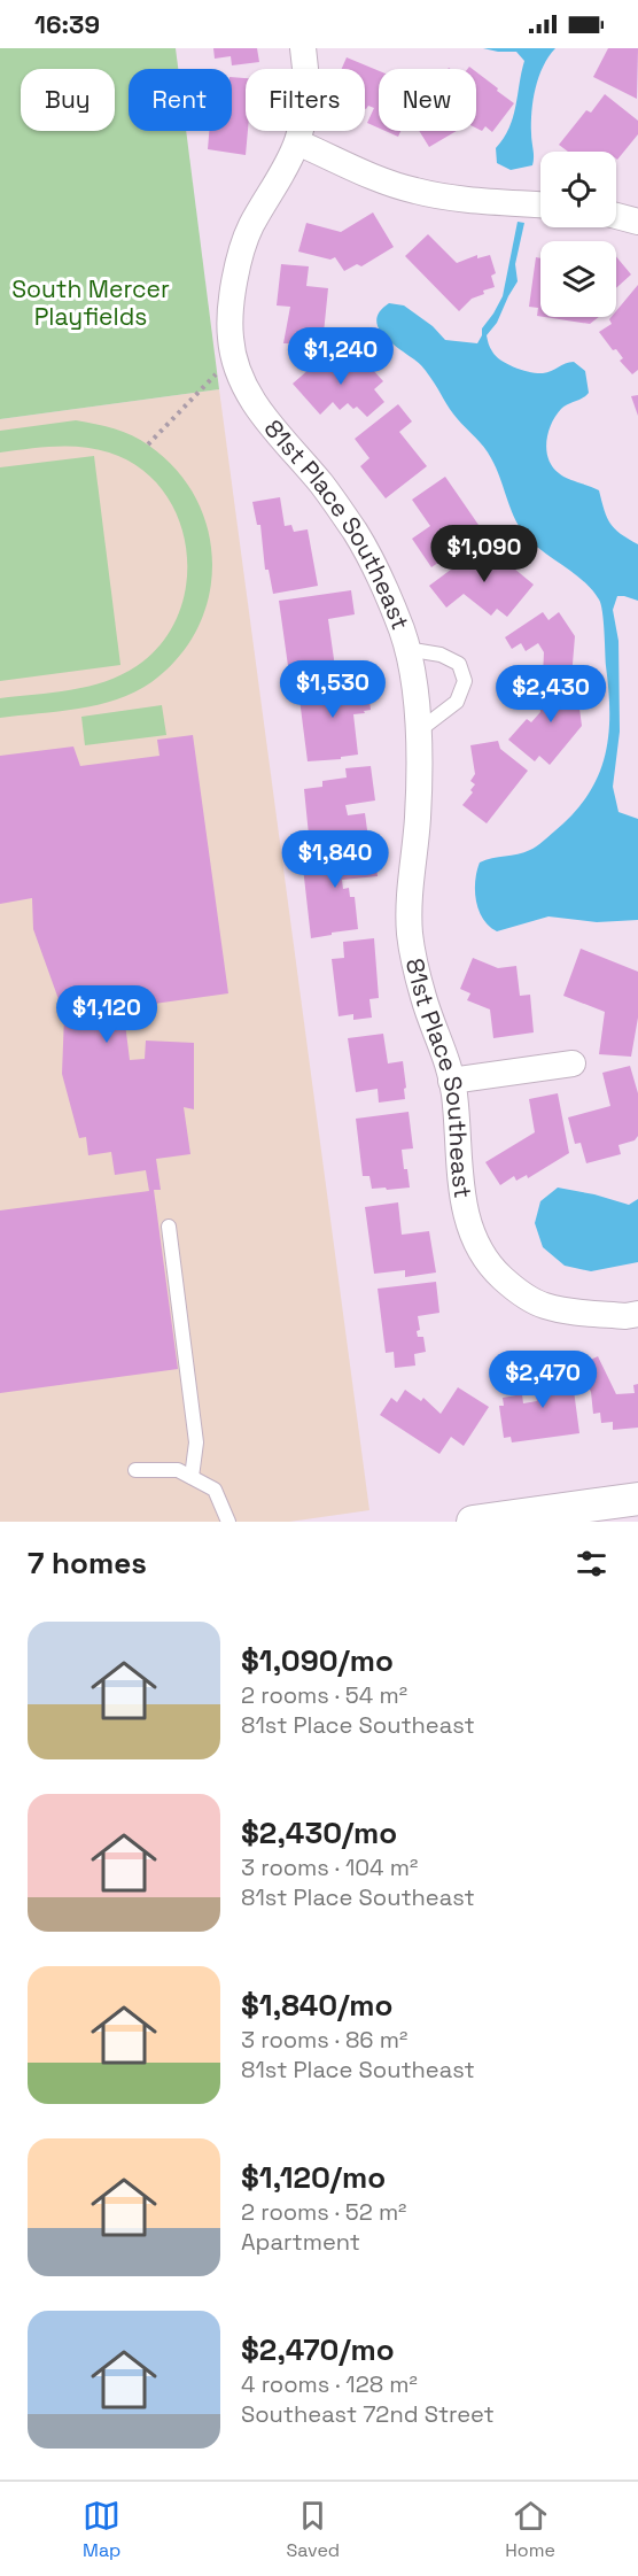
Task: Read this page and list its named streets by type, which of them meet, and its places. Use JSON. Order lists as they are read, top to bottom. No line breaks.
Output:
{"streets":{"street":["81st Place Southeast"]},"parks":["South Mercer Playfields"],"page":{"status":"16:39","chip":["Buy","Rent","Filters","New"],"price":["$1,240","$1,090","$1,530","$2,430","$1,840","$1,120","$2,470"],"heading":"7 homes","list":[{"name":"$1,090/mo","note":"2 rooms · 54 m² · 81st Place Southeast"},{"name":"$2,430/mo","note":"3 rooms · 104 m² · 81st Place Southeast"},{"name":"$1,840/mo","note":"3 rooms · 86 m² · 81st Place Southeast"},{"name":"$1,120/mo","note":"2 rooms · 52 m² · Apartment"},{"name":"$2,470/mo","note":"4 rooms · 128 m² · Southeast 72nd Street"}],"tabs":["Map","Saved","Home"]}}
